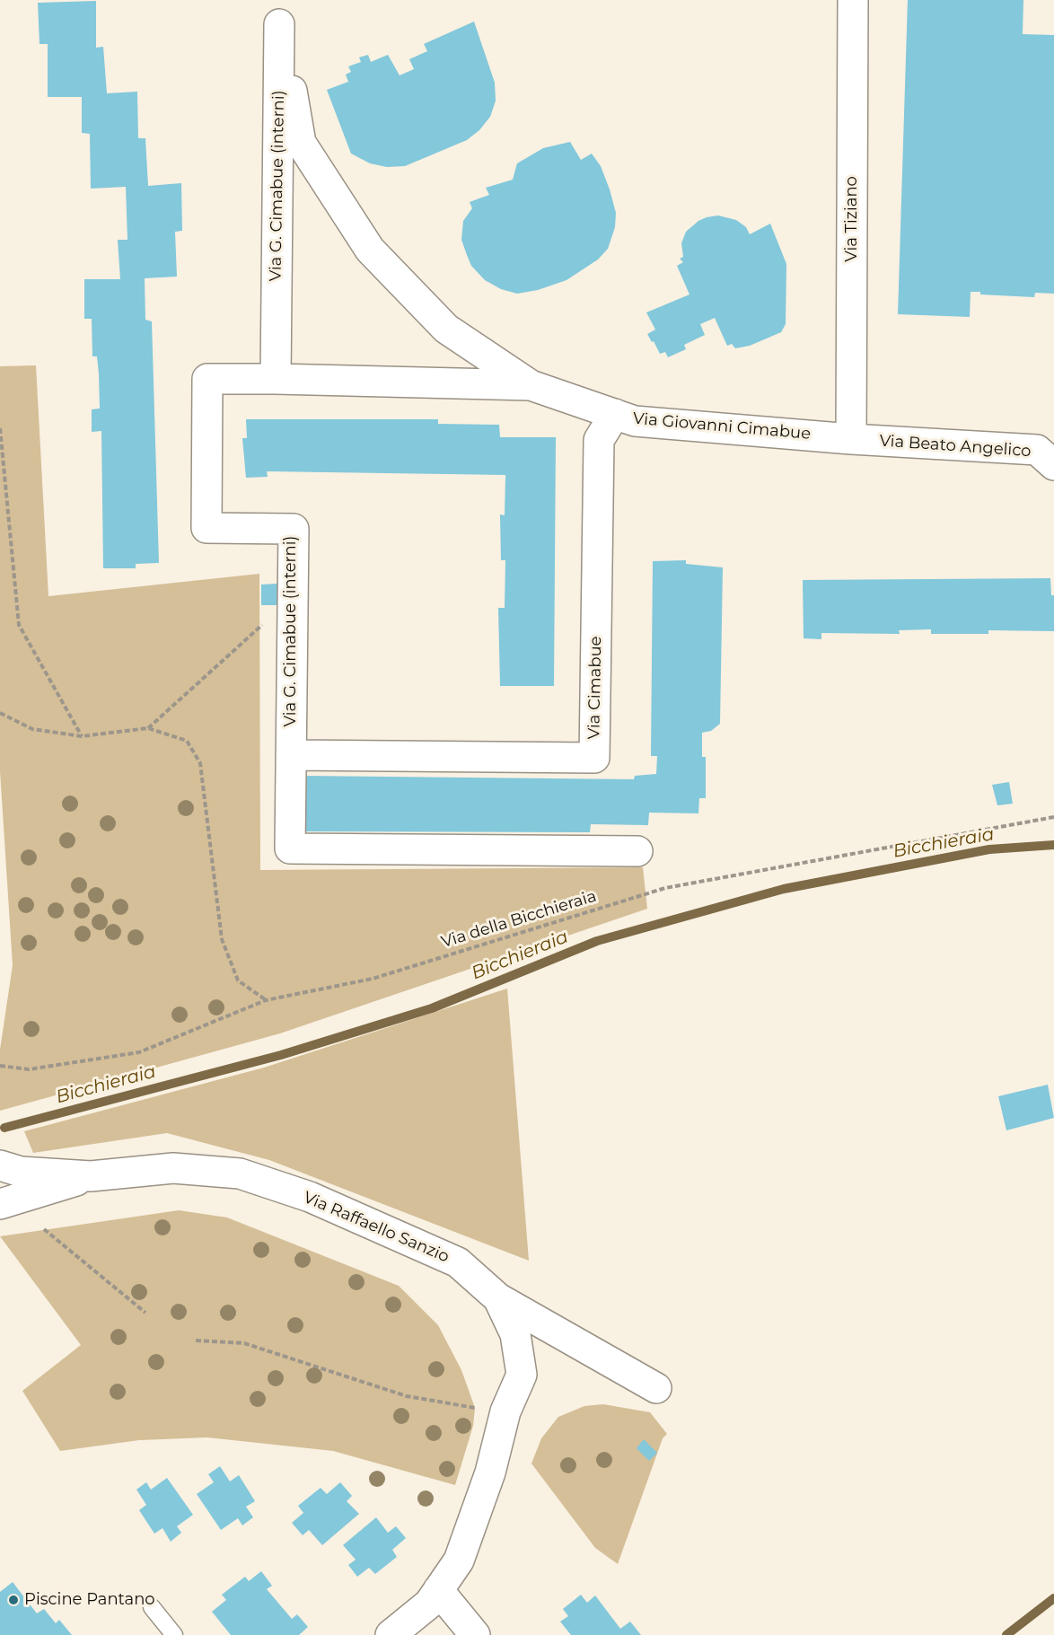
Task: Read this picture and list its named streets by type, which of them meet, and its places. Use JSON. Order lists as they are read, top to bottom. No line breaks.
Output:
{"streets":{"street":["Via G. Cimabue (interni)","Via Tiziano","Via Giovanni Cimabue","Via Beato Angelico","Via Cimabue","Via Raffaello Sanzio"],"path":["Via della Bicchieraia"]},"crossings":[["Via G. Cimabue (interni)","Via Giovanni Cimabue"],["Via G. Cimabue (interni)","Via Cimabue"],["Via Tiziano","Via Giovanni Cimabue"],["Via Tiziano","Via Beato Angelico"],["Via Giovanni Cimabue","Via Beato Angelico"],["Via Giovanni Cimabue","Via Cimabue"]],"water":["Bicchieraia"],"places":["Piscine Pantano"]}
